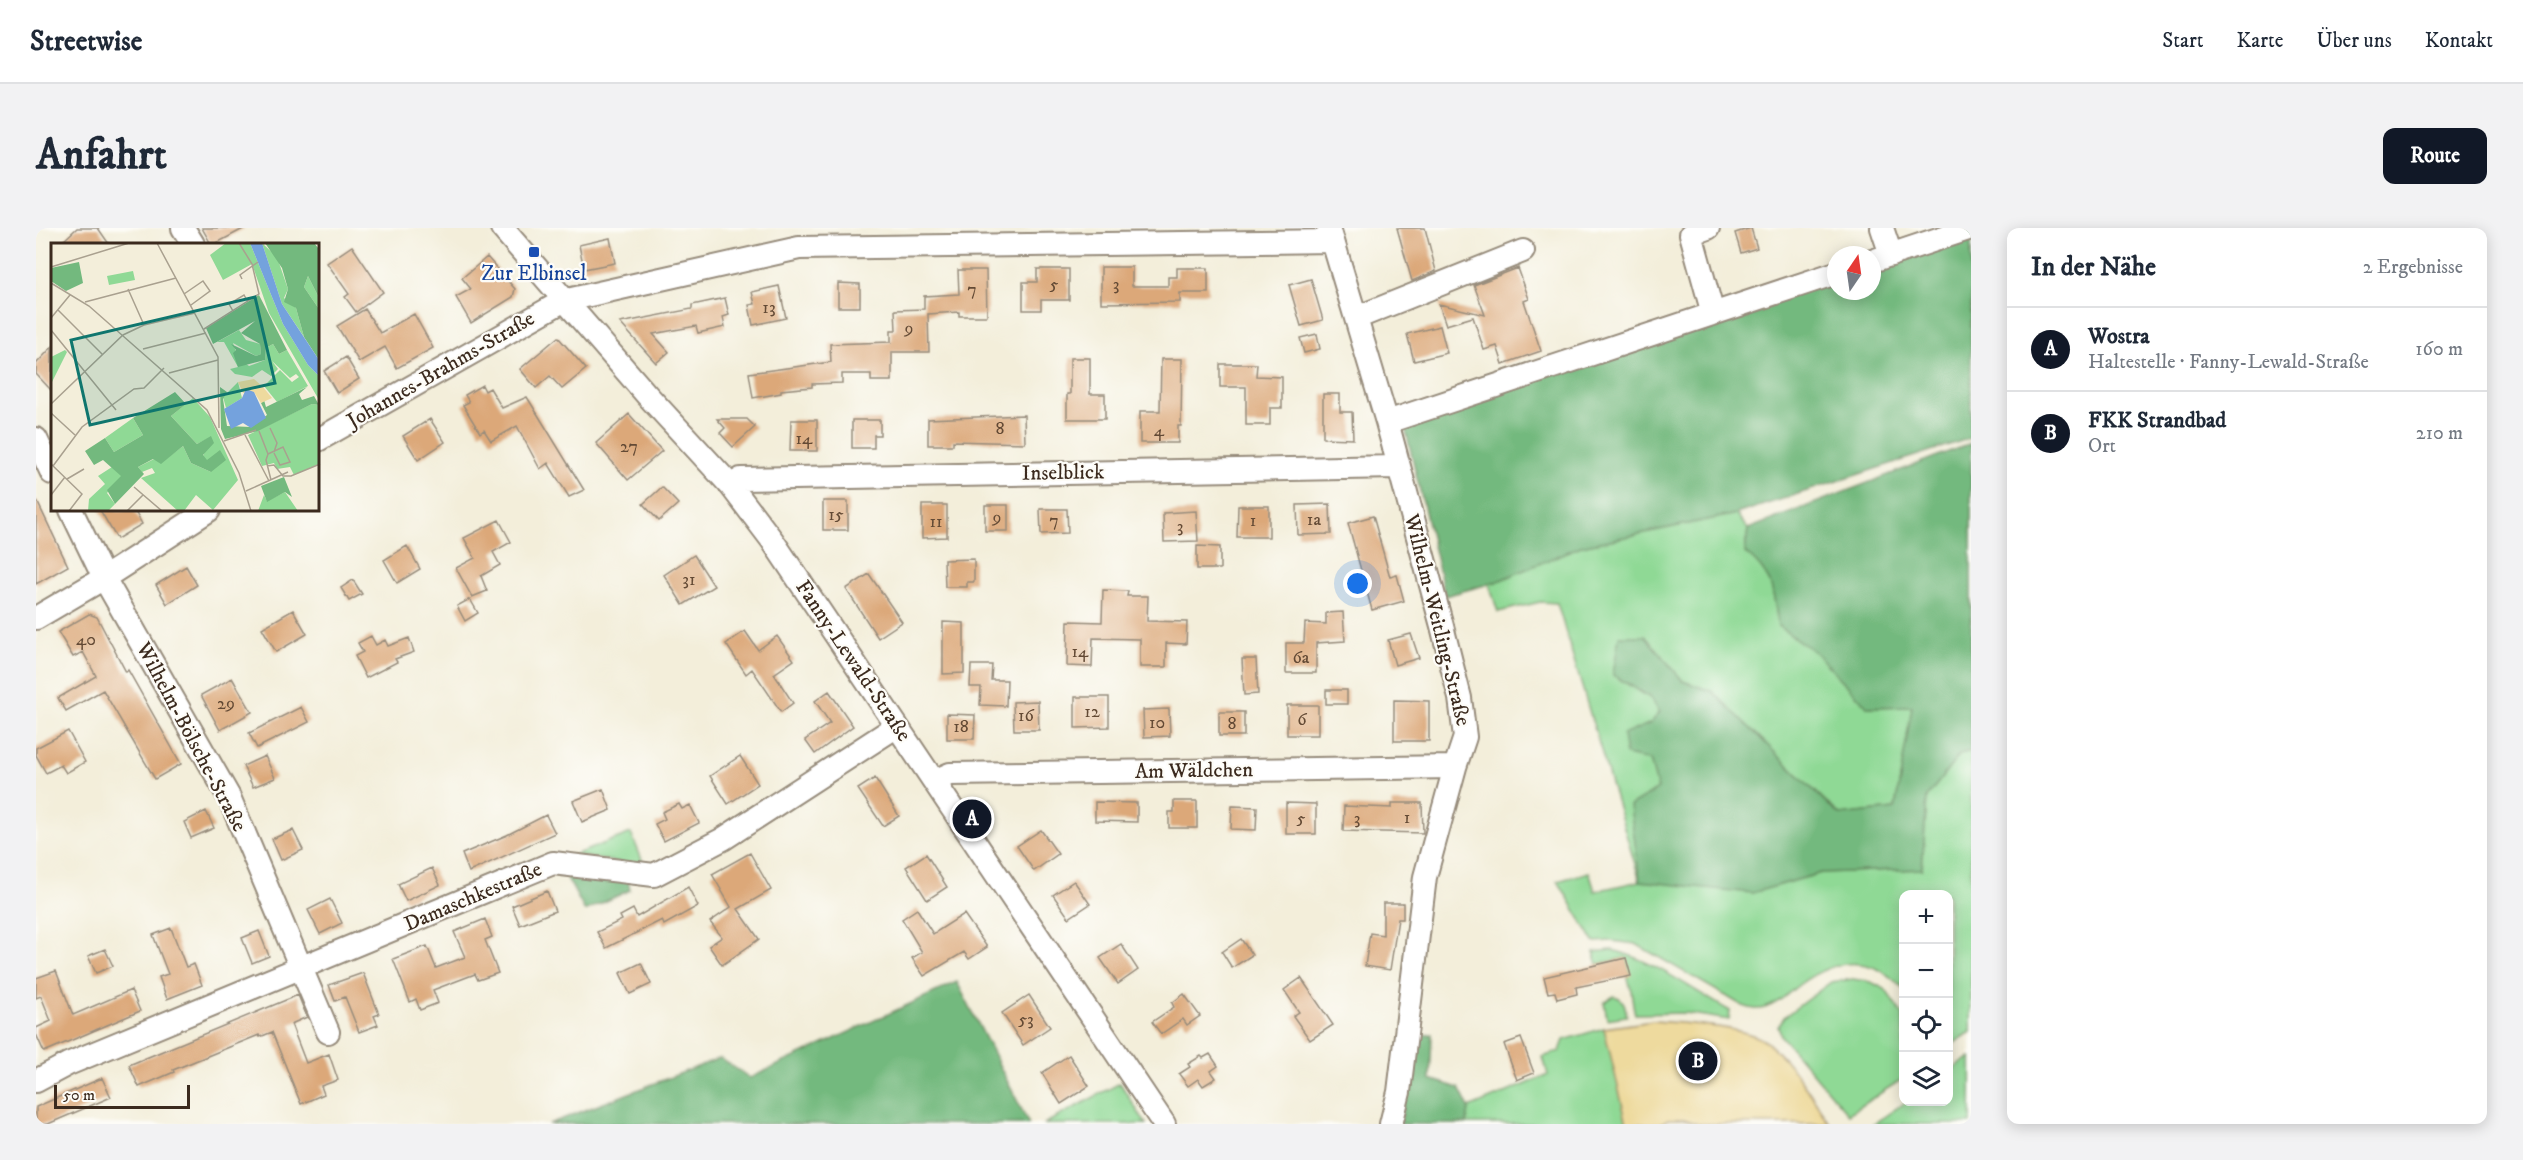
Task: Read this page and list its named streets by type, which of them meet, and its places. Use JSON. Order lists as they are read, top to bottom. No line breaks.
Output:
{"streets":{"street":["Johannes-Brahms-Straße","Inselblick","Wilhelm-Weitling-Straße","Fanny-Lewald-Straße","Wilhelm-Bölsche-Straße","Am Wäldchen","Damaschkestraße"]},"crossings":[["Johannes-Brahms-Straße","Fanny-Lewald-Straße"],["Inselblick","Wilhelm-Weitling-Straße"],["Inselblick","Fanny-Lewald-Straße"],["Wilhelm-Weitling-Straße","Am Wäldchen"],["Fanny-Lewald-Straße","Am Wäldchen"],["Fanny-Lewald-Straße","Damaschkestraße"],["Wilhelm-Bölsche-Straße","Damaschkestraße"]],"places":{"transit":["Zur Elbinsel"]},"house_numbers":["5","3","7","13","9","8","4","14","27","15","9","1a","7","1","11","3","31","40","14","6a","29","12","16","6","10","8","18","1","5","3","53"],"scale_bar":"50 m","north":"top","page":{"header":"Streetwise","nav":["Start","Karte","Über uns","Kontakt"],"buttons":"Route","title":"Anfahrt","heading":["In der Nähe","2 Ergebnisse"],"list":[{"mark":"A","name":"Wostra","note":"Haltestelle · Fanny-Lewald-Straße","value":"160 m"},{"mark":"B","name":"FKK Strandbad","note":"Ort","value":"210 m"}],"pins":["A","B"],"map_buttons":["+","−"],"scale":"50 m"}}
